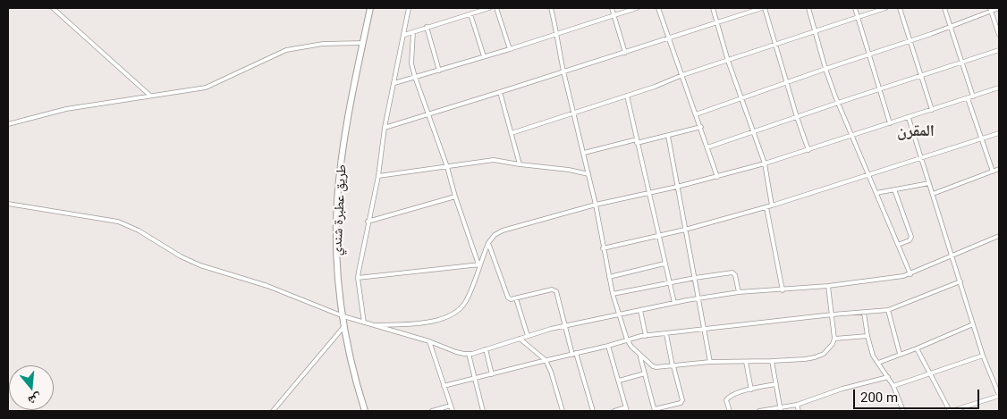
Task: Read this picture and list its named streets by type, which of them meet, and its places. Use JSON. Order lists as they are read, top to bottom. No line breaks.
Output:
{"streets":{"highway":["طريق عطبرة شندي"]},"districts":["المقرن"],"scale_bar":"200 m","north":"bottom"}
